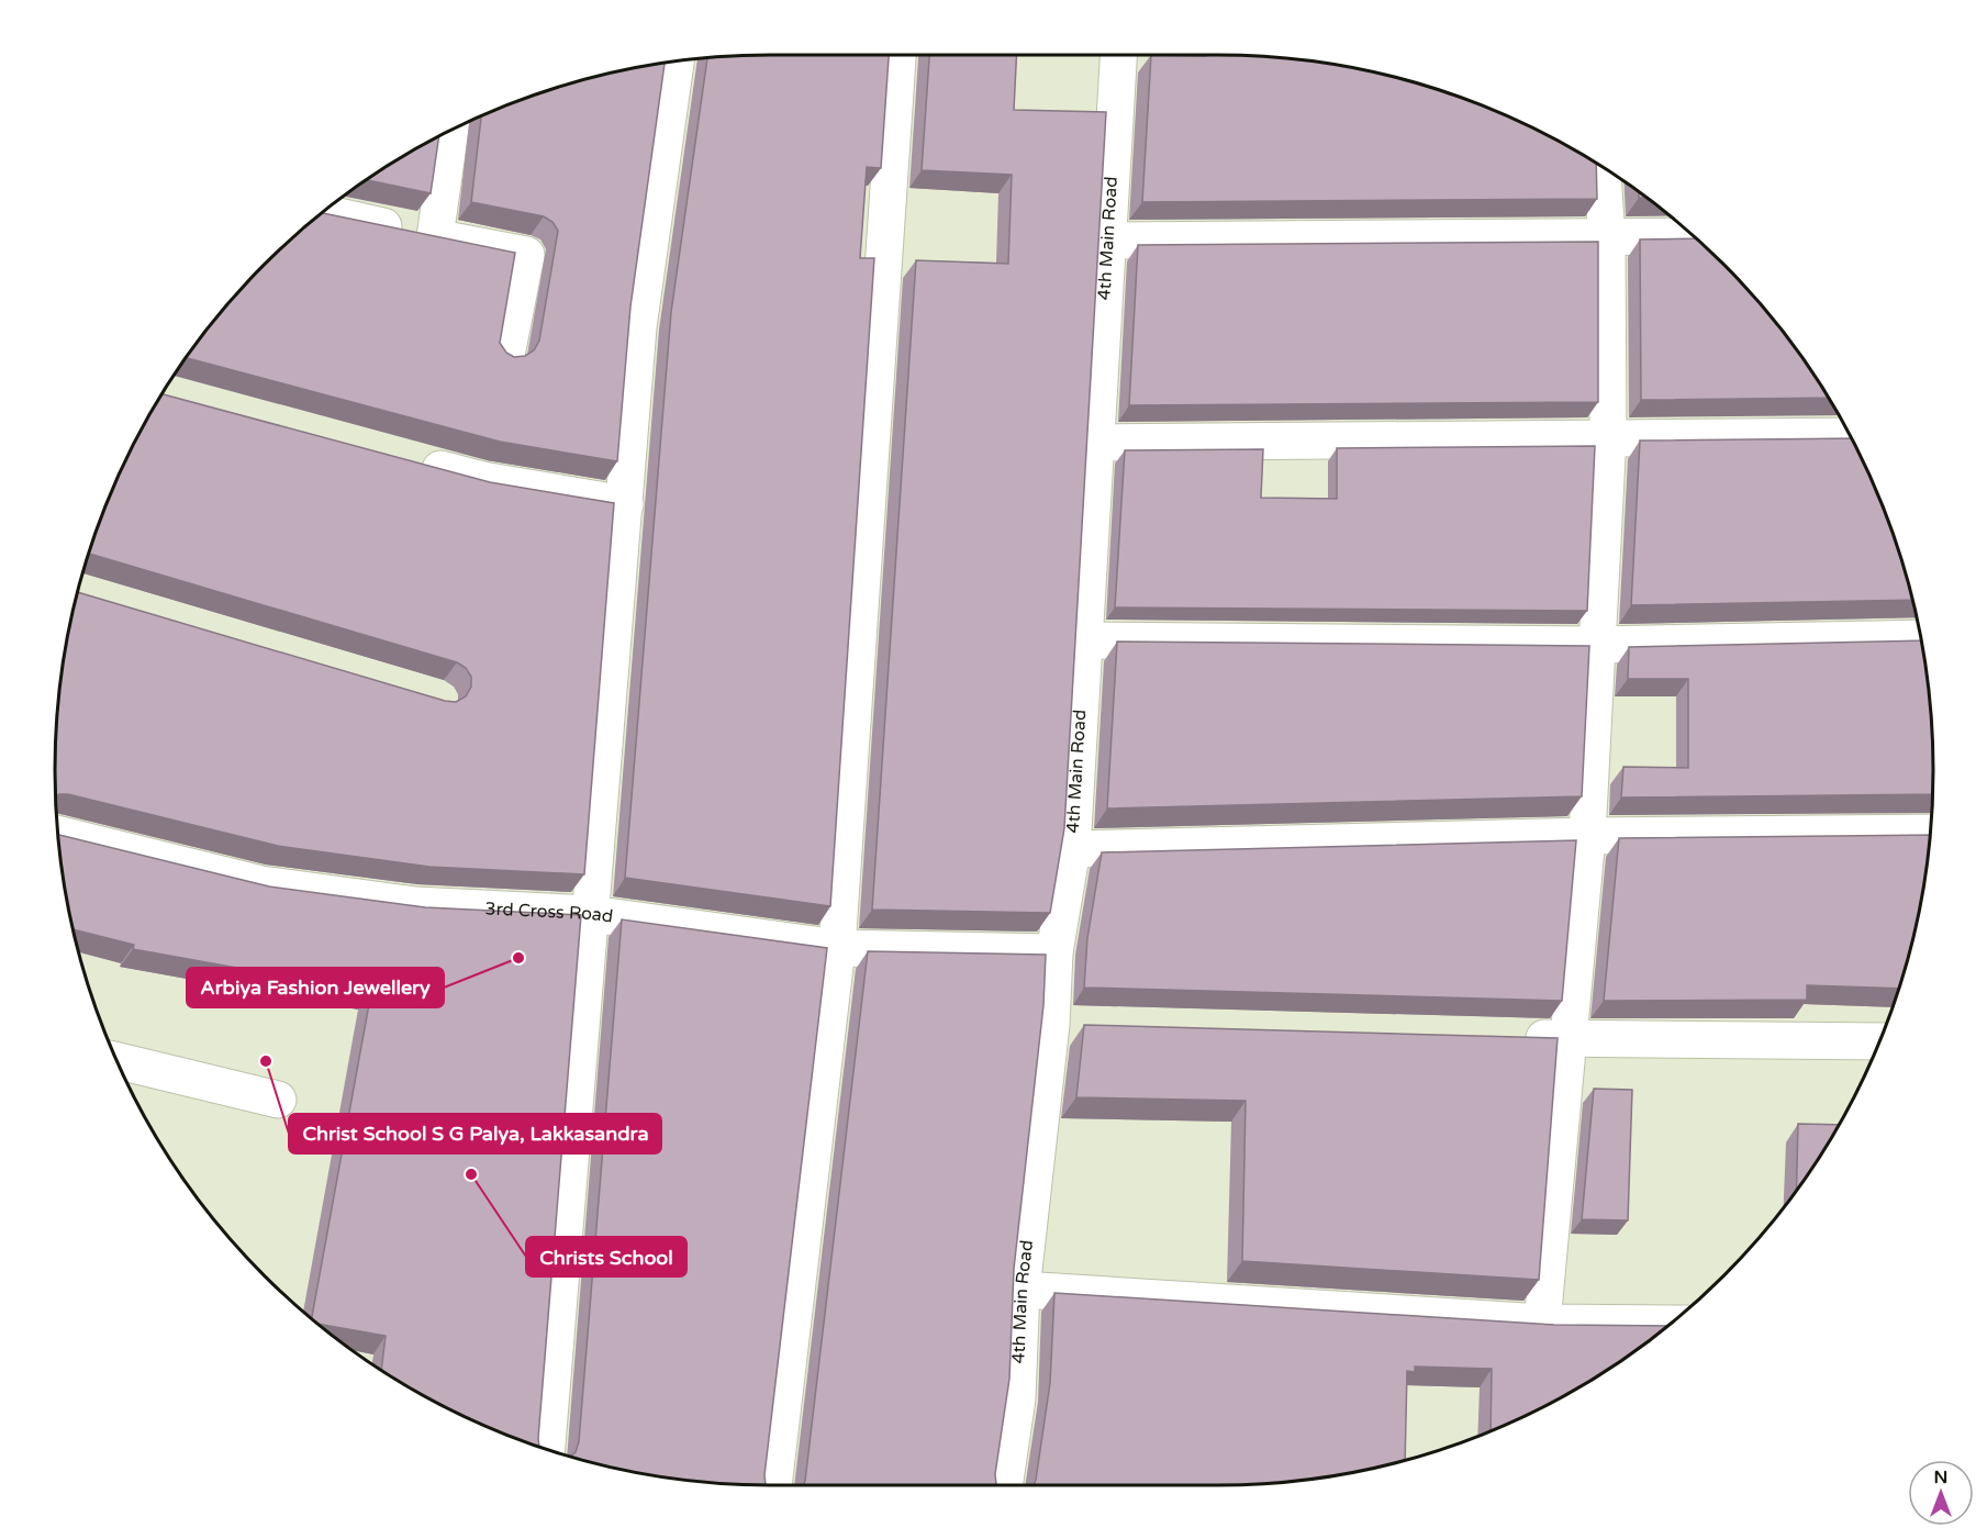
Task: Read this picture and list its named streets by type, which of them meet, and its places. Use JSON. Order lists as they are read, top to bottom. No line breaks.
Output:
{"streets":{"street":["4th Main Road","3rd Cross Road"]},"crossings":[["4th Main Road","3rd Cross Road"]],"places":["Arbiya Fashion Jewellery","Christ School S G Palya, Lakkasandra","Christs School"],"north":"top"}
